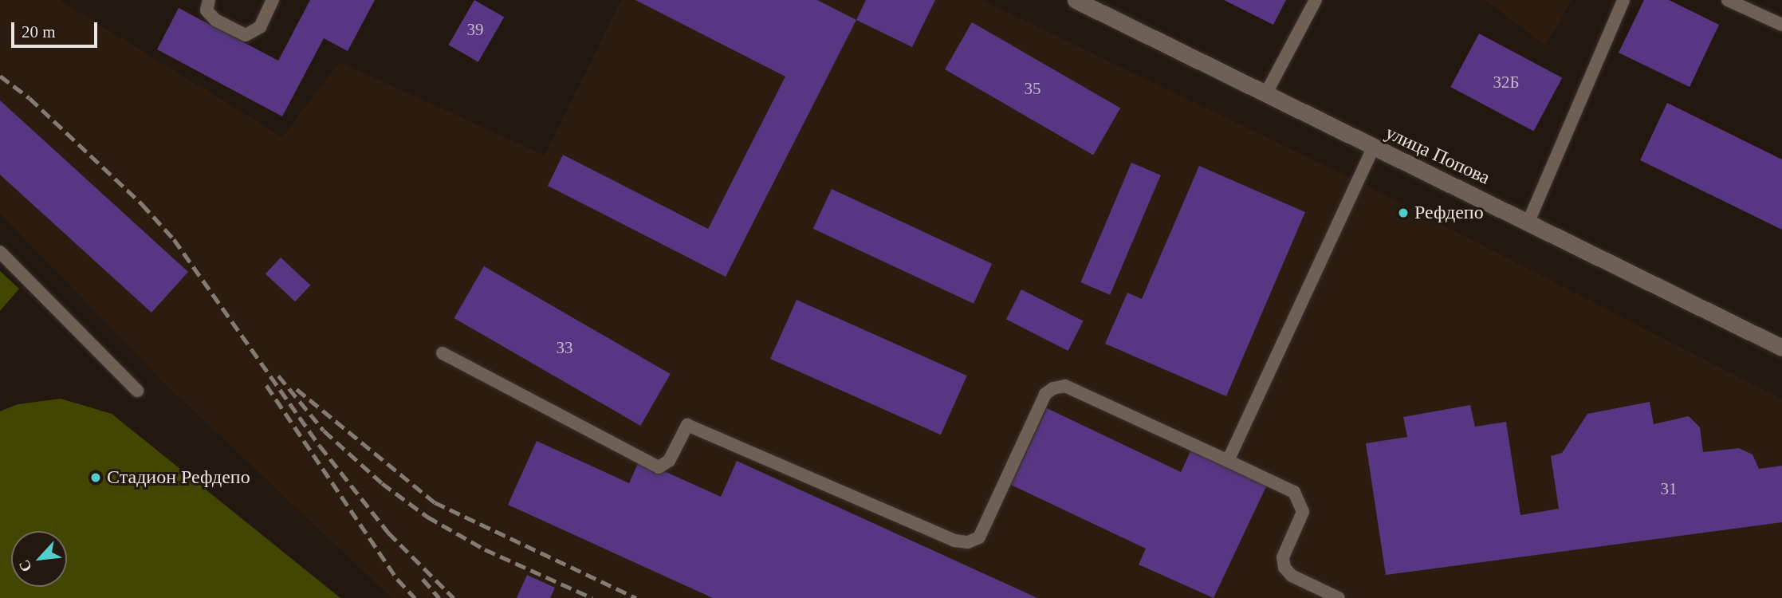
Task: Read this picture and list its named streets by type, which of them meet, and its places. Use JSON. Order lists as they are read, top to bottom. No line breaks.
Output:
{"streets":{"street":["улица Попова"]},"places":["Рефдепо","Стадион Рефдепо"],"house_numbers":["39","32Б","35","33","31"],"scale_bar":"20 m","north":"bottom left"}
